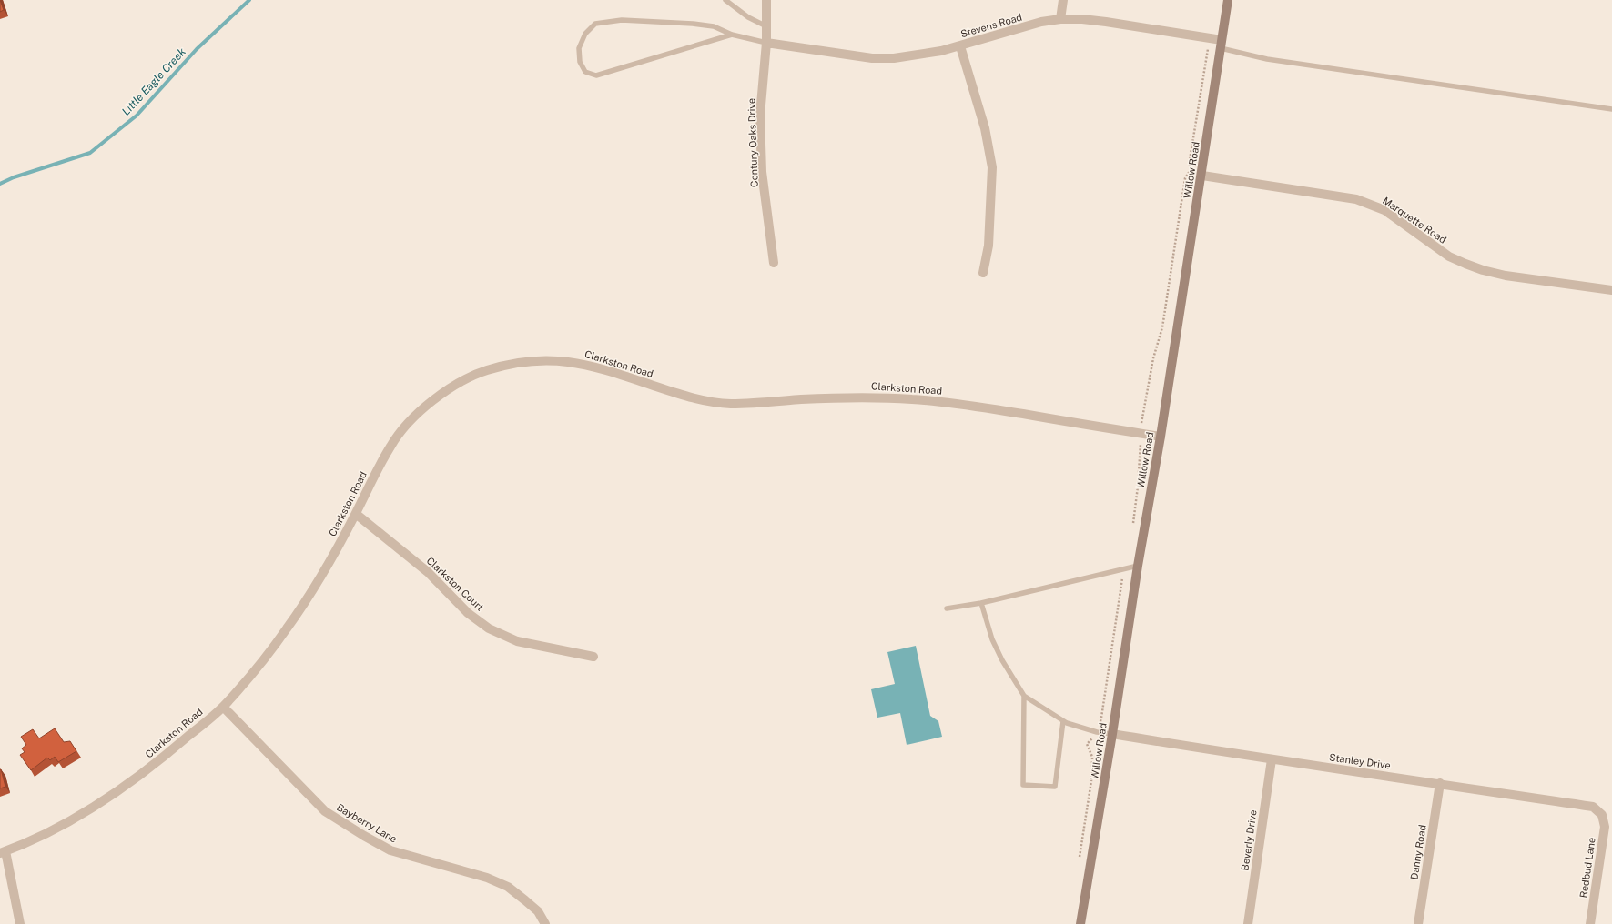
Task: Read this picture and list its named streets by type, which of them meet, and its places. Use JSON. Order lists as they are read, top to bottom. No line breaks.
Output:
{"streets":{"street":["Stevens Road","Century Oaks Drive","Willow Road","Marquette Road","Clarkston Road","Clarkston Court","Stanley Drive","Bayberry Lane","Beverly Drive","Danny Road","Redbud Lane"]},"crossings":[["Stevens Road","Century Oaks Drive"],["Stevens Road","Willow Road"],["Willow Road","Marquette Road"],["Willow Road","Clarkston Road"],["Willow Road","Stanley Drive"],["Clarkston Road","Clarkston Court"],["Clarkston Road","Bayberry Lane"],["Stanley Drive","Beverly Drive"],["Stanley Drive","Danny Road"],["Stanley Drive","Redbud Lane"]],"water":["Little Eagle Creek"]}
